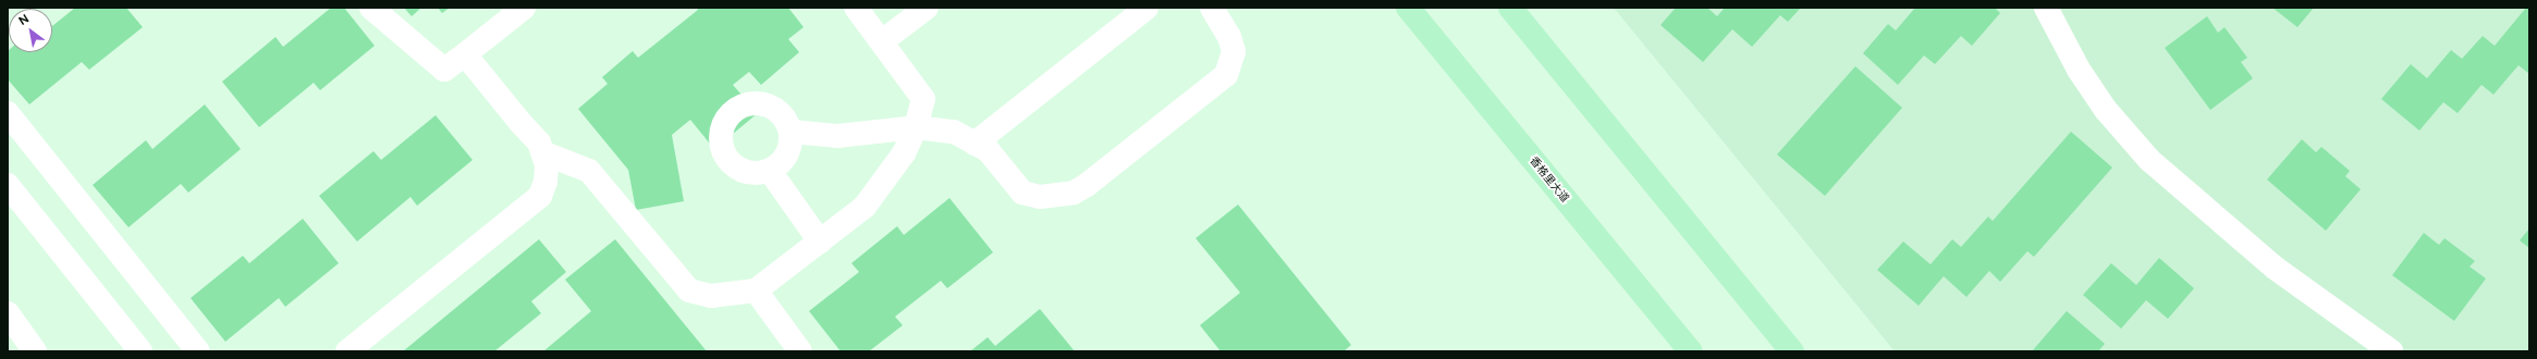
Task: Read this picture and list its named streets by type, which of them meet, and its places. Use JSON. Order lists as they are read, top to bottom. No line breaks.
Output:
{"streets":{"main road":["香格里大道"]},"north":"top left"}
